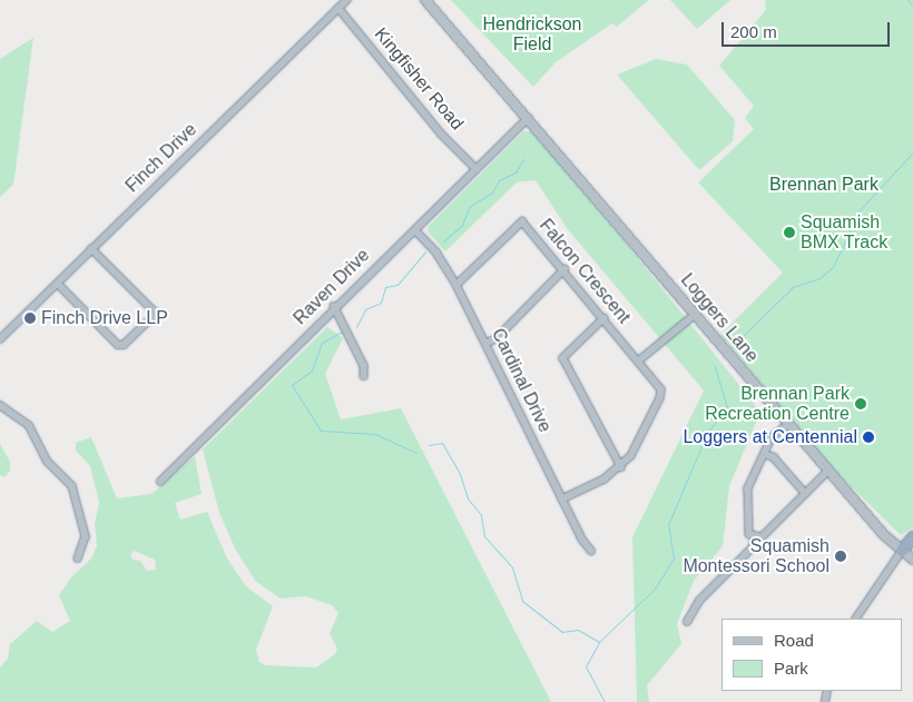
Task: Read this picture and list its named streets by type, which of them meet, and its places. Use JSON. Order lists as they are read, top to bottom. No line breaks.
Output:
{"streets":{"street":["Kingfisher Road","Finch Drive","Falcon Crescent","Raven Drive","Loggers Lane","Cardinal Drive"]},"crossings":[["Kingfisher Road","Finch Drive"],["Kingfisher Road","Raven Drive"],["Falcon Crescent","Cardinal Drive"],["Raven Drive","Loggers Lane"],["Raven Drive","Cardinal Drive"]],"parks":["Hendrickson Field","Brennan Park"],"places":["Squamish BMX Track","Finch Drive LLP","Brennan Park Recreation Centre","Loggers at Centennial","Squamish Montessori School"],"legend":["Road","Park"],"scale_bar":"200 m"}
